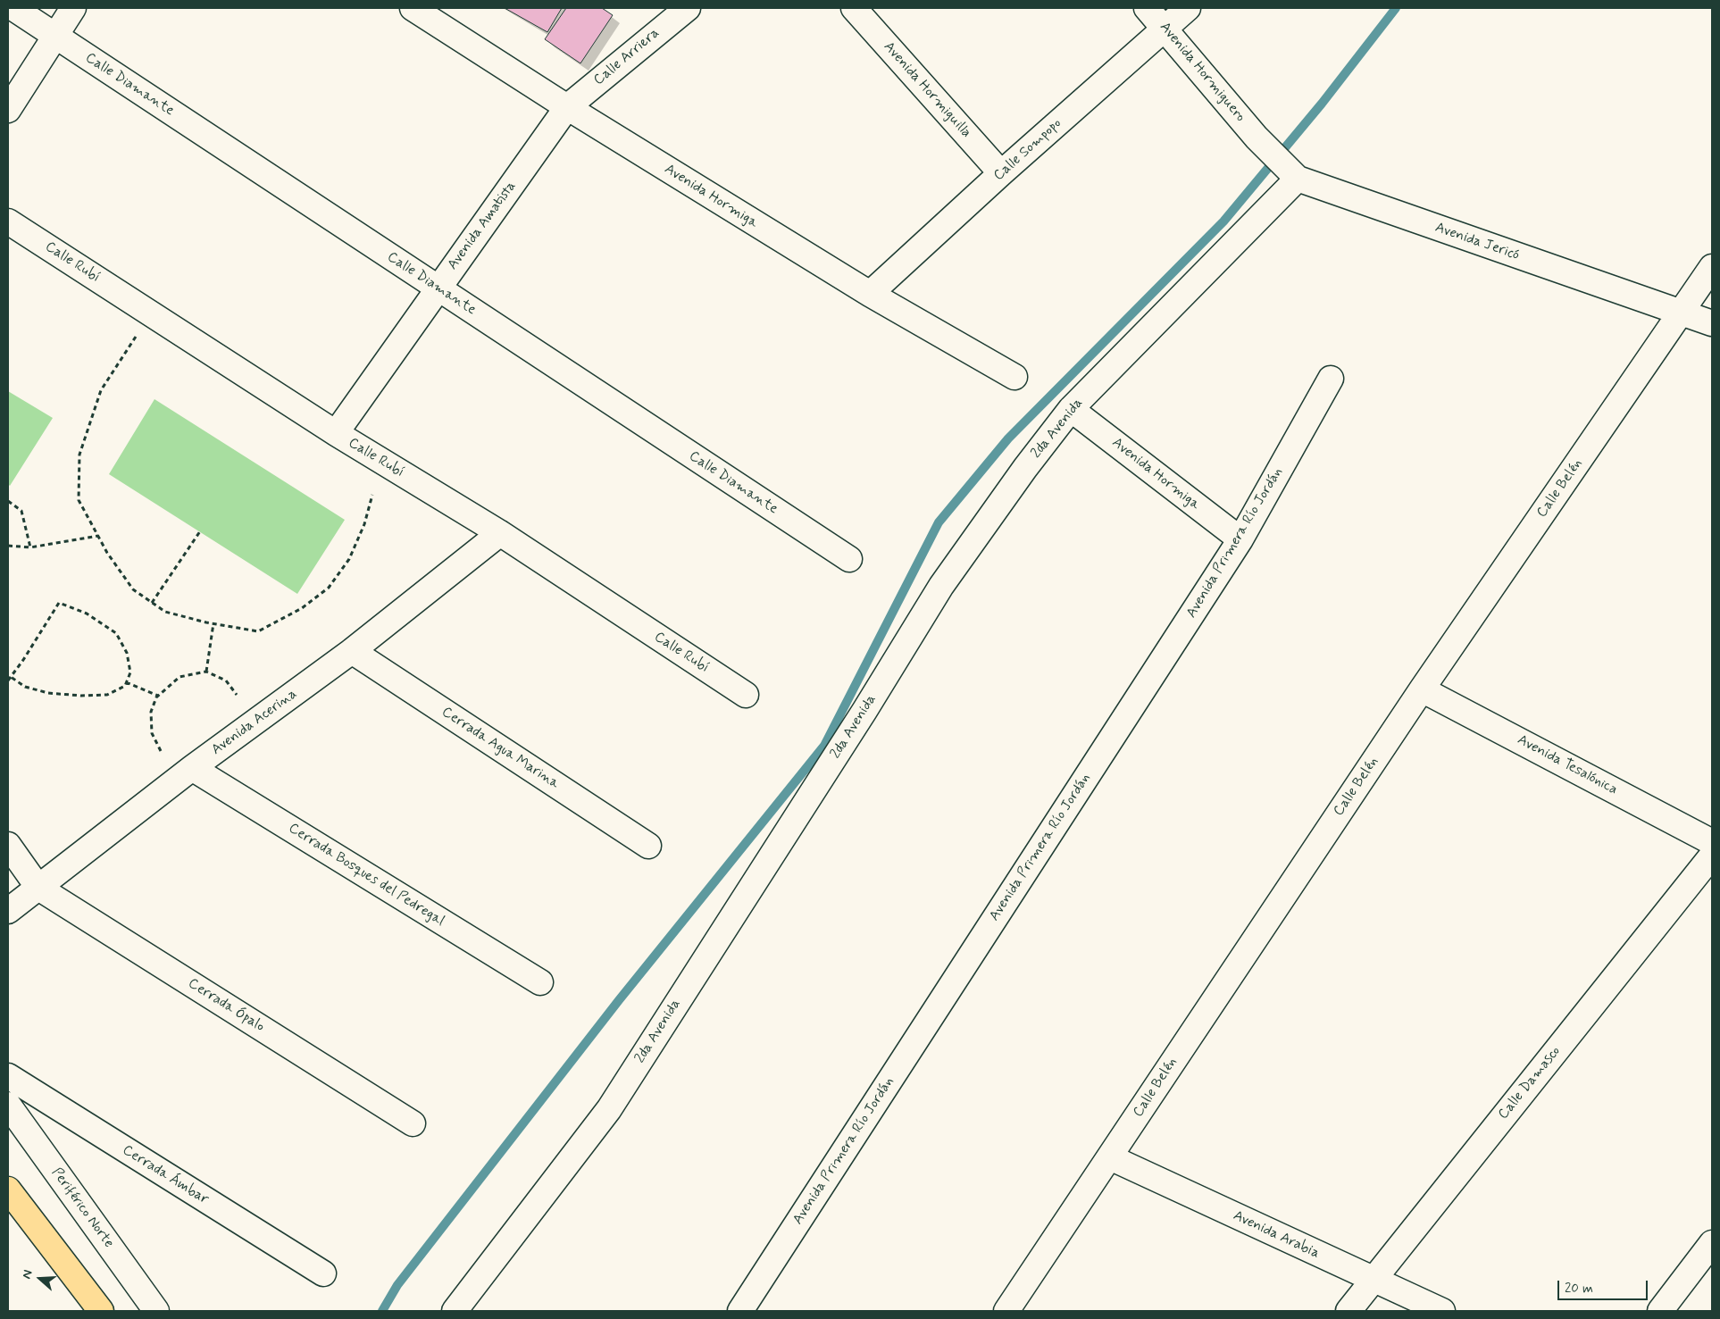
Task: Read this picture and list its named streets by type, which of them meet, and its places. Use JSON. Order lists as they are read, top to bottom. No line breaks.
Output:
{"streets":{"street":["Calle Arriera","Avenida Hormiguero","Calle Diamante","Avenida Hormiguilla","Calle Sompopo","Avenida Hormiga","Avenida Amatista","Avenida Jericó","Calle Rubí","2da Avenida","Calle Belén","Avenida Primera Río Jordán","Avenida Acerina","Cerrada Agua Marina","Avenida Tesalónica","Cerrada Bosques del Pedregal","Cerrada Ópalo","Calle Damasco","Cerrada Ámbar","Periférico Norte","Avenida Arabia"]},"crossings":[["Calle Arriera","Avenida Hormiga"],["Calle Arriera","Avenida Amatista"],["Avenida Hormiguero","Calle Sompopo"],["Avenida Hormiguero","Avenida Jericó"],["Calle Diamante","Avenida Amatista"],["Avenida Hormiguilla","Calle Sompopo"],["Calle Sompopo","Avenida Hormiga"],["Avenida Hormiga","Avenida Amatista"],["Avenida Hormiga","2da Avenida"],["Avenida Hormiga","Avenida Primera Río Jordán"],["Avenida Amatista","Calle Rubí"],["Avenida Jericó","2da Avenida"],["Avenida Jericó","Calle Belén"],["Calle Rubí","Avenida Acerina"],["Calle Belén","Avenida Tesalónica"],["Calle Belén","Avenida Arabia"],["Avenida Acerina","Cerrada Agua Marina"],["Avenida Acerina","Cerrada Bosques del Pedregal"],["Avenida Acerina","Cerrada Ópalo"],["Calle Damasco","Avenida Arabia"]],"scale_bar":"20 m","north":"left"}
